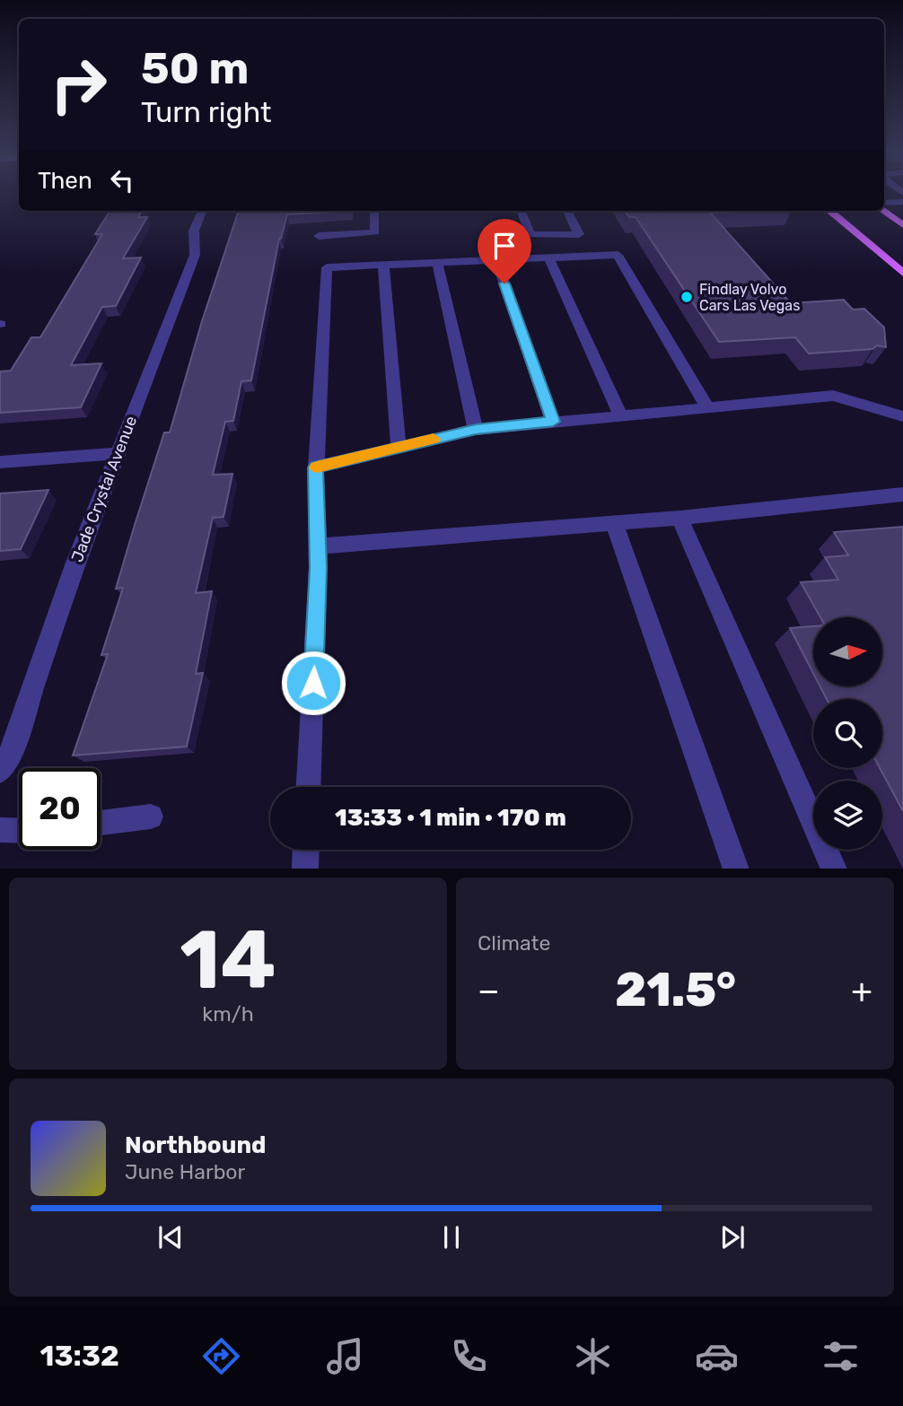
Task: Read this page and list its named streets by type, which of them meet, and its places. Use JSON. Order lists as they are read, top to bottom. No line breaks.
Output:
{"streets":{"street":["Jade Crystal Avenue"]},"places":["Findlay Volvo Cars Las Vegas"],"north":"right","page":{"turn":["50 m","Turn right"],"then":"Then","limit":"20","trip":"13:33 · 1 min · 170 m","tile":[["14","km/h"],"Climate"],"heat":["−","21.5°","+"],"song":["Northbound","June Harbor"],"tabs":"13:32"}}
